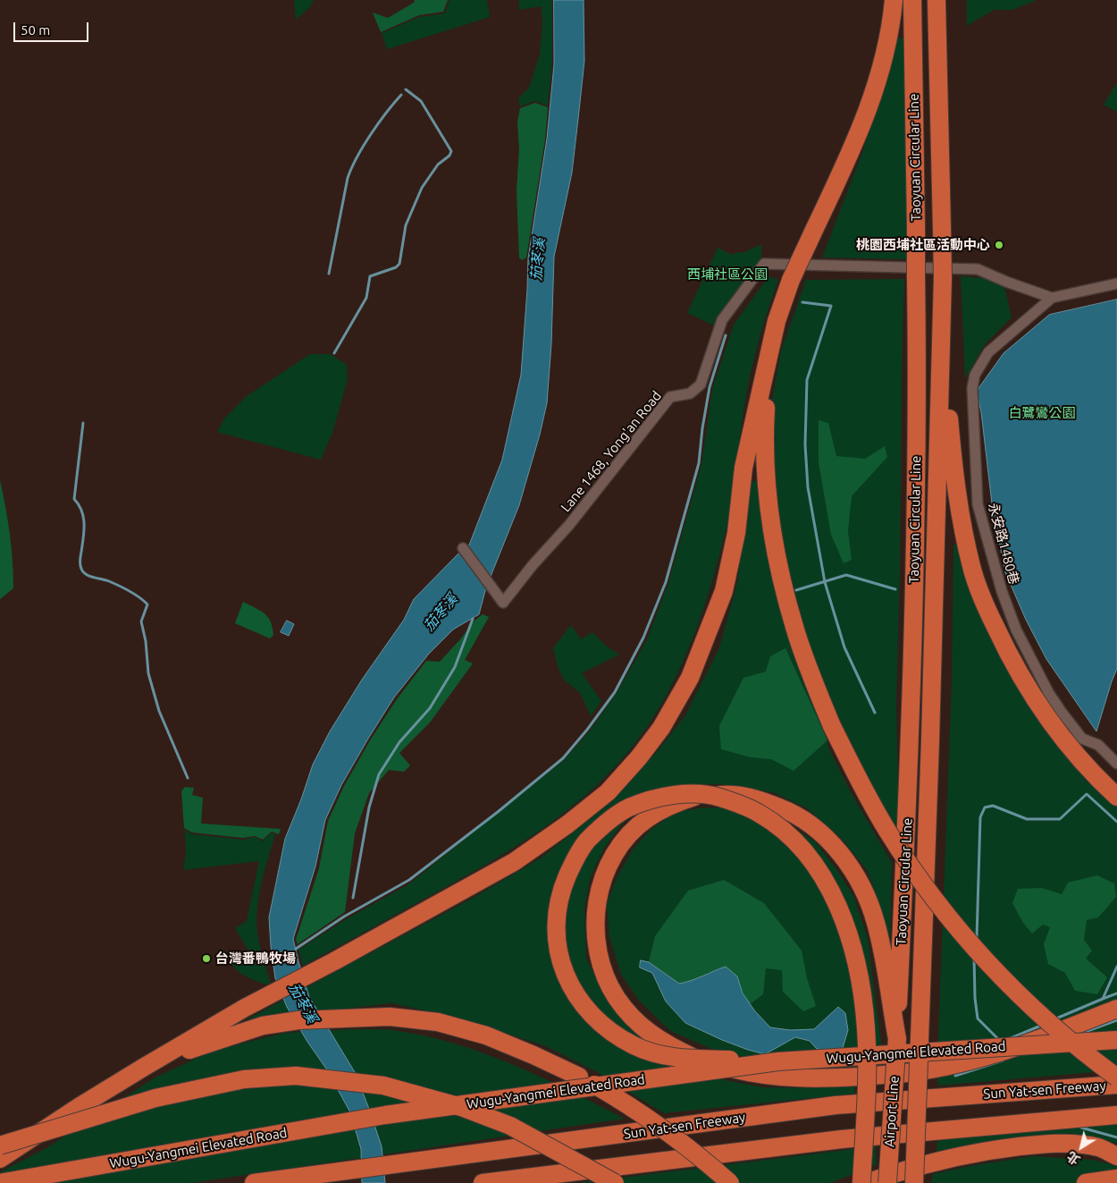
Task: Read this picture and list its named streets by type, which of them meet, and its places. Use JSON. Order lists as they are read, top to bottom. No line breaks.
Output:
{"streets":{"highway":["Taoyuan Circular Line","Wugu-Yangmei Elevated Road","Sun Yat-sen Freeway","Airport Line"],"street":["Lane 1468, Yong'an Road","永安路1480巷"]},"crossings":[["Taoyuan Circular Line","Airport Line"],["Lane 1468, Yong'an Road","永安路1480巷"]],"water":["茄苳溪"],"parks":["西埔社區公園","白鷺鸞公園"],"places":["桃園西埔社區活動中心","台灣番鴨牧場"],"scale_bar":"50 m","north":"bottom left"}
